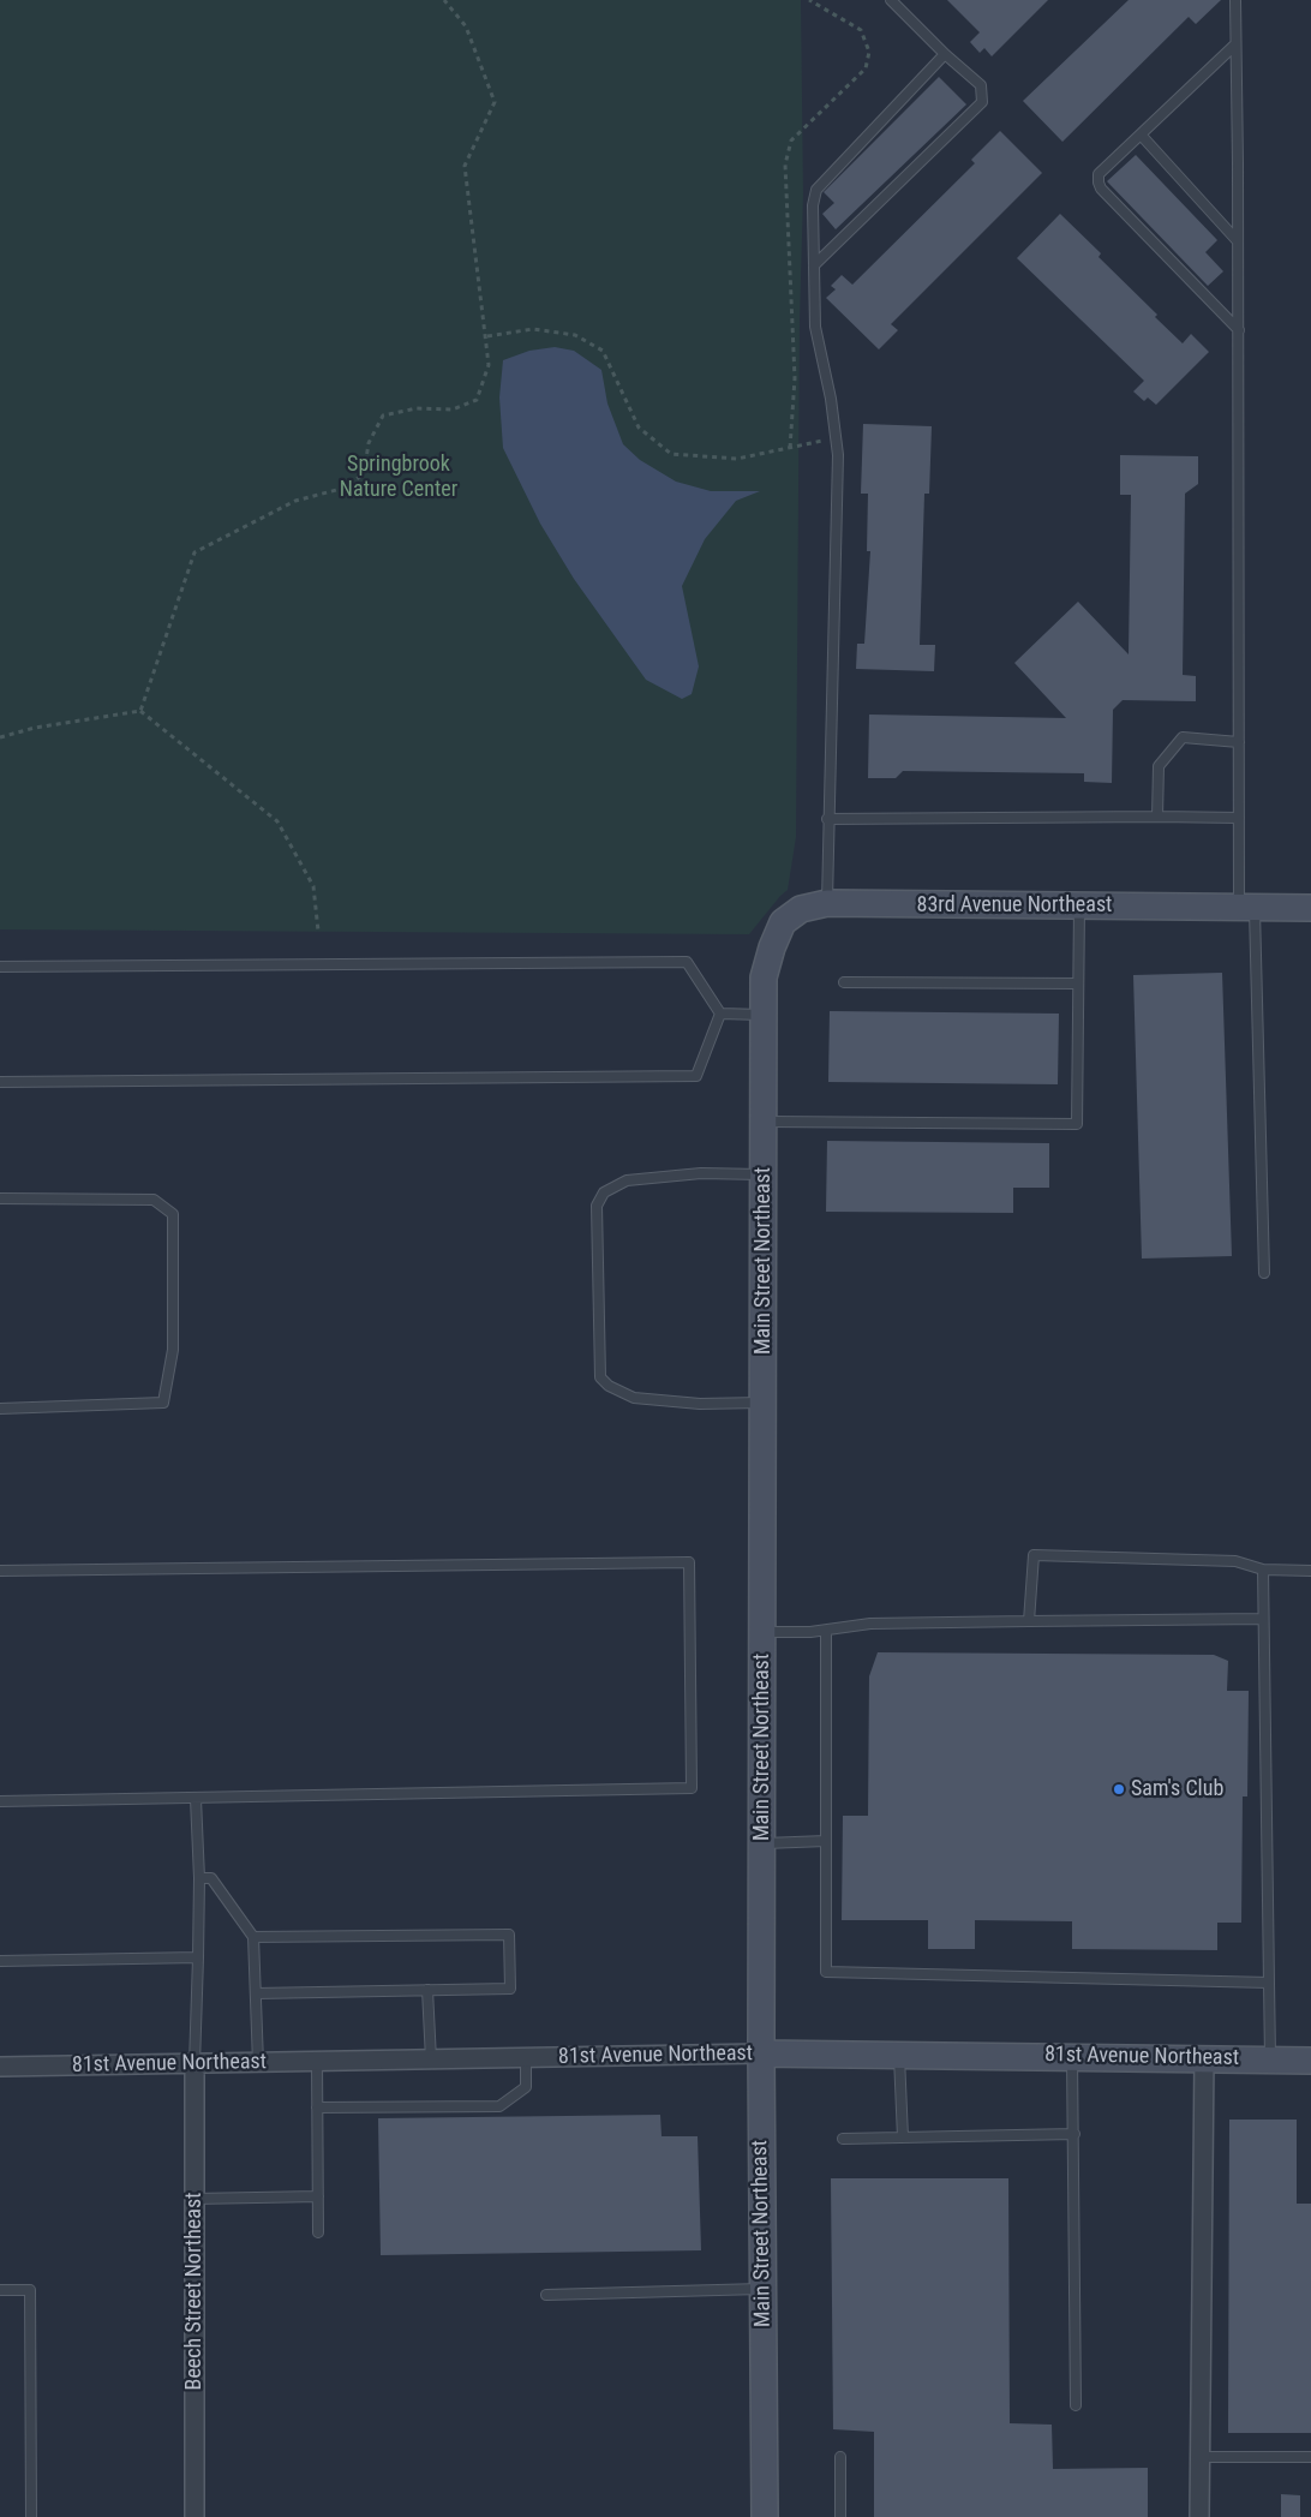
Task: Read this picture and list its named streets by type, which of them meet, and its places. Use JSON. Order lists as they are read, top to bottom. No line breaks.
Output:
{"streets":{"street":["83rd Avenue Northeast","Main Street Northeast","81st Avenue Northeast","Beech Street Northeast"]},"crossings":[["83rd Avenue Northeast","Main Street Northeast"],["Main Street Northeast","81st Avenue Northeast"],["81st Avenue Northeast","Beech Street Northeast"]],"parks":["Springbrook Nature Center"],"places":["Sam's Club"]}
